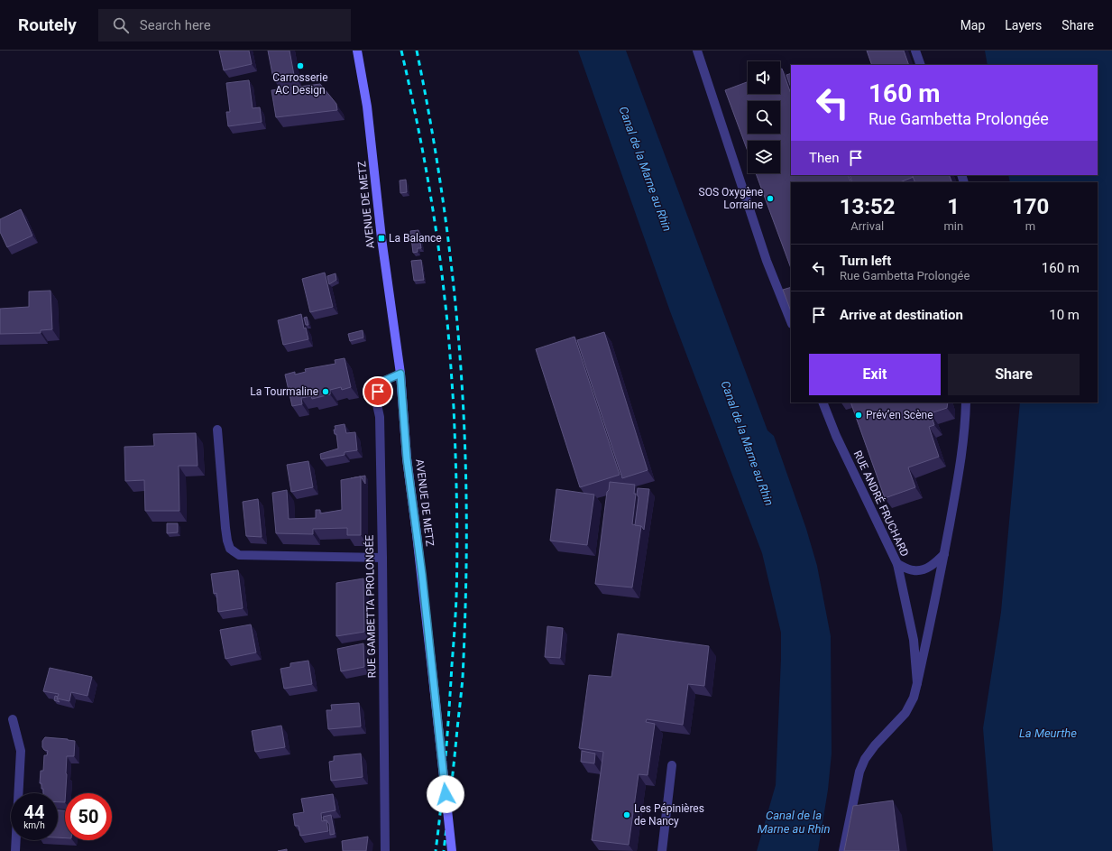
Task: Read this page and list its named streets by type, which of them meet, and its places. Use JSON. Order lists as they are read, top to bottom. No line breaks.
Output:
{"streets":{"main road":["AVENUE DE METZ"],"street":["RUE ANDRÉ FRUCHARD","RUE GAMBETTA PROLONGÉE"]},"crossings":[["AVENUE DE METZ","RUE GAMBETTA PROLONGÉE"]],"water":["Canal de la Marne au Rhin","La Meurthe"],"places":{"other":["Carrosserie AC Design","SOS Oxygène Lorraine","La Tourmaline","Prév’en Scène","Les Pépinières de Nancy"],"transit":["La Balance"]},"page":{"header":"Routely","search":"Search here","nav":["Map","Layers","Share"],"turn":["160 m","Rue Gambetta Prolongée"],"then":"Then","eta":["13:52","Arrival","1","min","170","m"],"list":[{"name":"Turn left","note":"Rue Gambetta Prolongée","value":"160 m"},{"name":"Arrive at destination","value":"10 m"}],"buttons":["Exit","Share"],"speed":"44 km/h","limit":"50"}}
